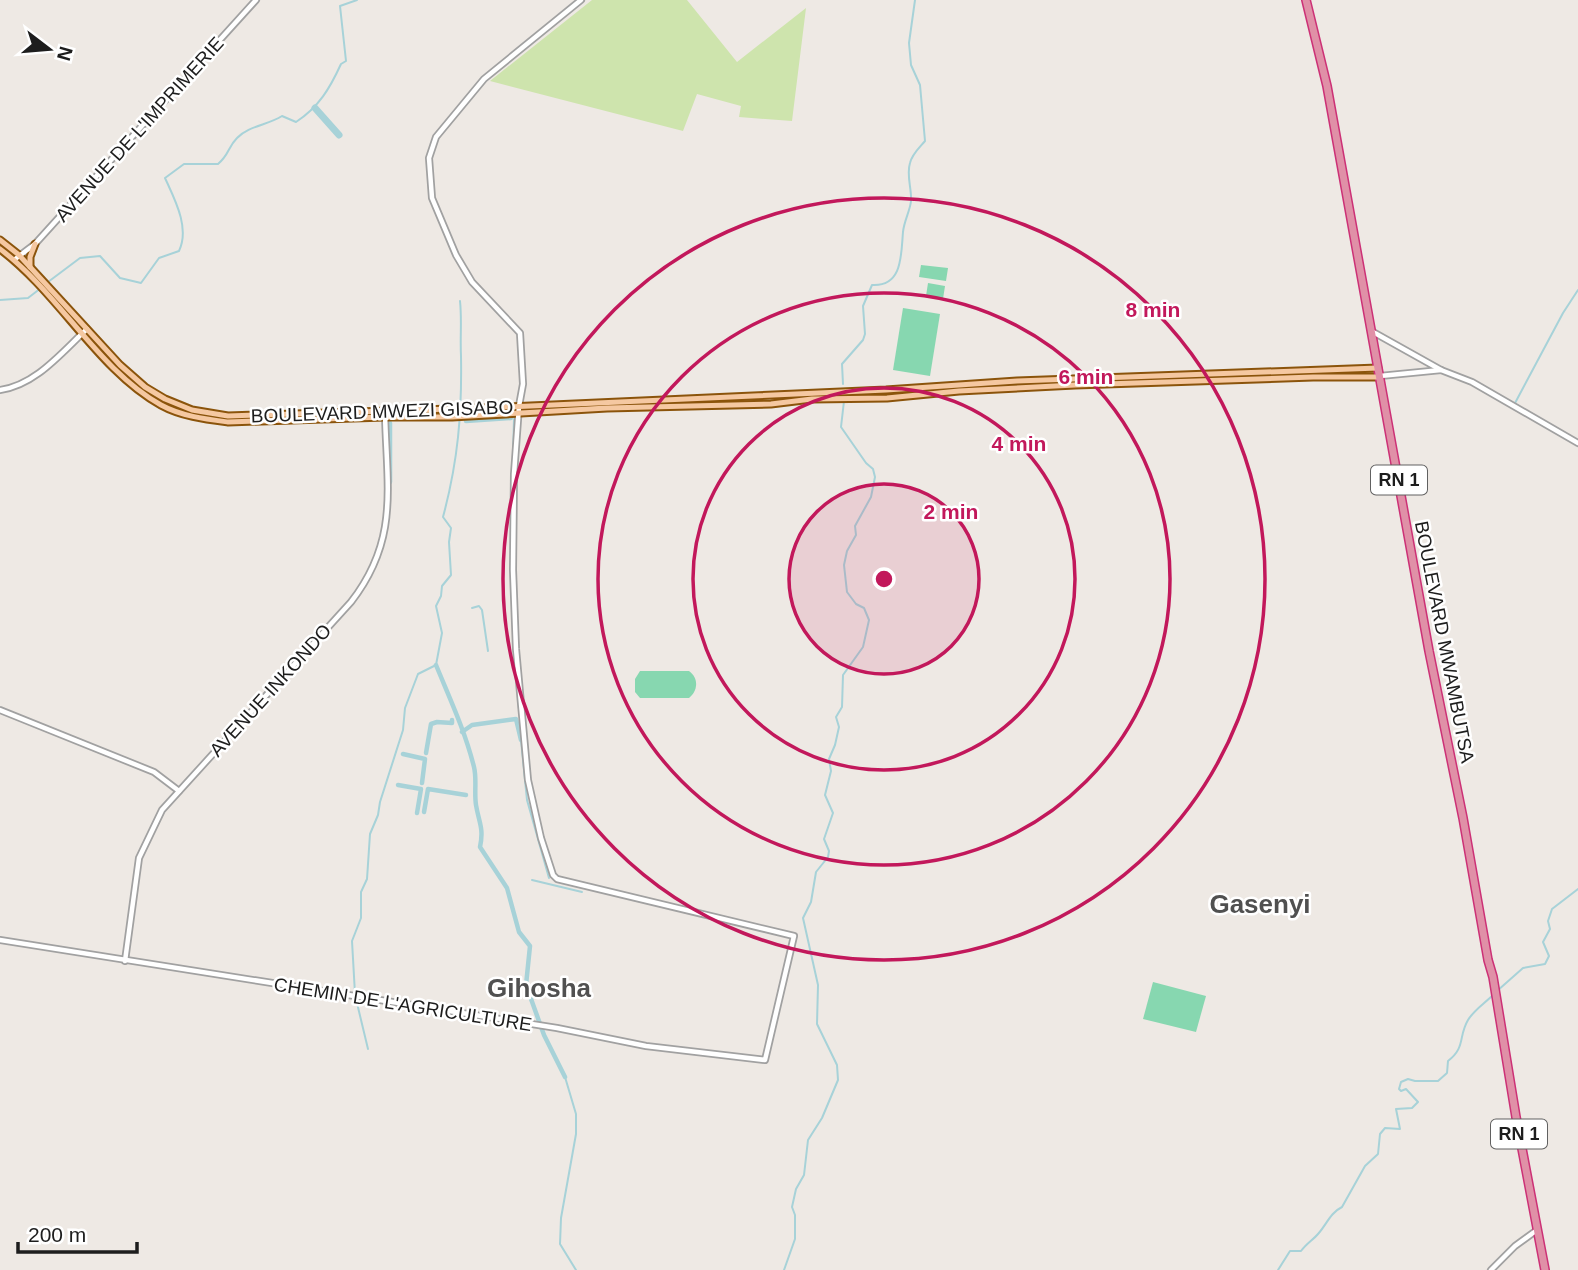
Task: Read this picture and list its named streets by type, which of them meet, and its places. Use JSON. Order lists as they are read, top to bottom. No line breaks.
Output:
{"streets":{"highway":["RN 1","BOULEVARD MWAMBUTSA"],"main road":["BOULEVARD MWEZI GISABO"],"street":["AVENUE DE L'IMPRIMERIE","AVENUE INKONDO","CHEMIN DE L'AGRICULTURE"]},"crossings":[["AVENUE DE L'IMPRIMERIE","BOULEVARD MWEZI GISABO"],["BOULEVARD MWEZI GISABO","AVENUE INKONDO"],["BOULEVARD MWEZI GISABO","CHEMIN DE L'AGRICULTURE"],["AVENUE INKONDO","CHEMIN DE L'AGRICULTURE"]],"districts":["Gasenyi","Gihosha"],"scale_bar":"200 m","north":"right","rings":["8 min","6 min","4 min","2 min"]}
